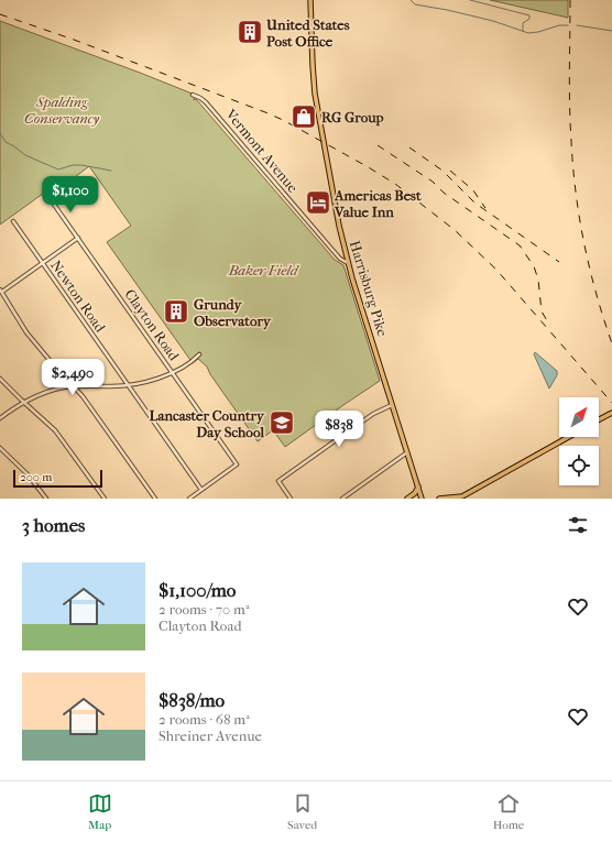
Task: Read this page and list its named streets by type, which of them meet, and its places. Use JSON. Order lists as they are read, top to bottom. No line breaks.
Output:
{"streets":{"main road":["Harrisburg Pike"],"street":["Vermont Avenue","Newton Road","Clayton Road"]},"crossings":[["Vermont Avenue","Harrisburg Pike"],["Newton Road","Clayton Road"]],"parks":["Spalding Conservancy","Baker Field"],"places":{"building":["United States Post Office","Grundy Observatory"],"shop":["RG Group"],"hotel":["Americas Best Value Inn"],"school or university":["Lancaster Country Day School"]},"scale_bar":"200 m","north":"top right","page":{"price":["$1,100","$2,490","$838"],"scale":"200 m","heading":"3 homes","list":[{"name":"$1,100/mo","note":"2 rooms · 70 m² · Clayton Road"},{"name":"$838/mo","note":"2 rooms · 68 m² · Shreiner Avenue"}],"tabs":["Map","Saved","Home"]}}
